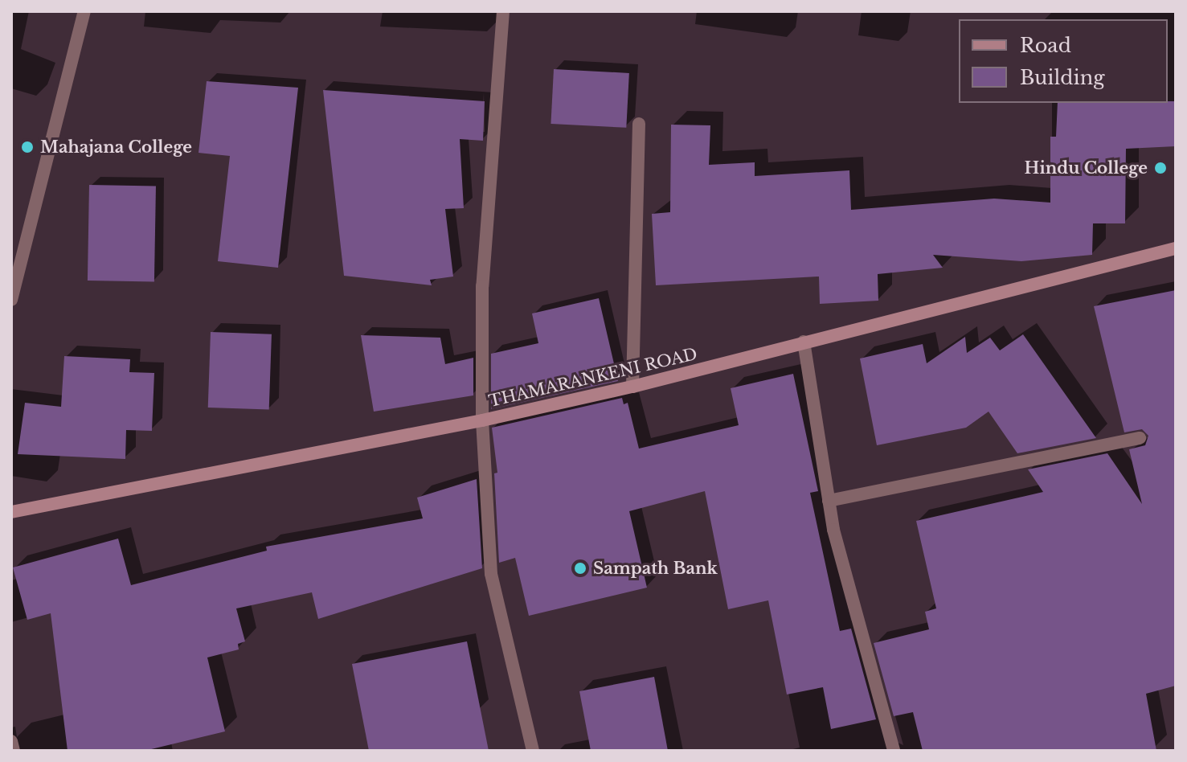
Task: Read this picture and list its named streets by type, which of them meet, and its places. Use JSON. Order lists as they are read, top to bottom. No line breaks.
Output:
{"streets":{"street":["THAMARANKENI ROAD"]},"places":["Mahajana College","Hindu College","Sampath Bank"],"legend":["Road","Building"]}
